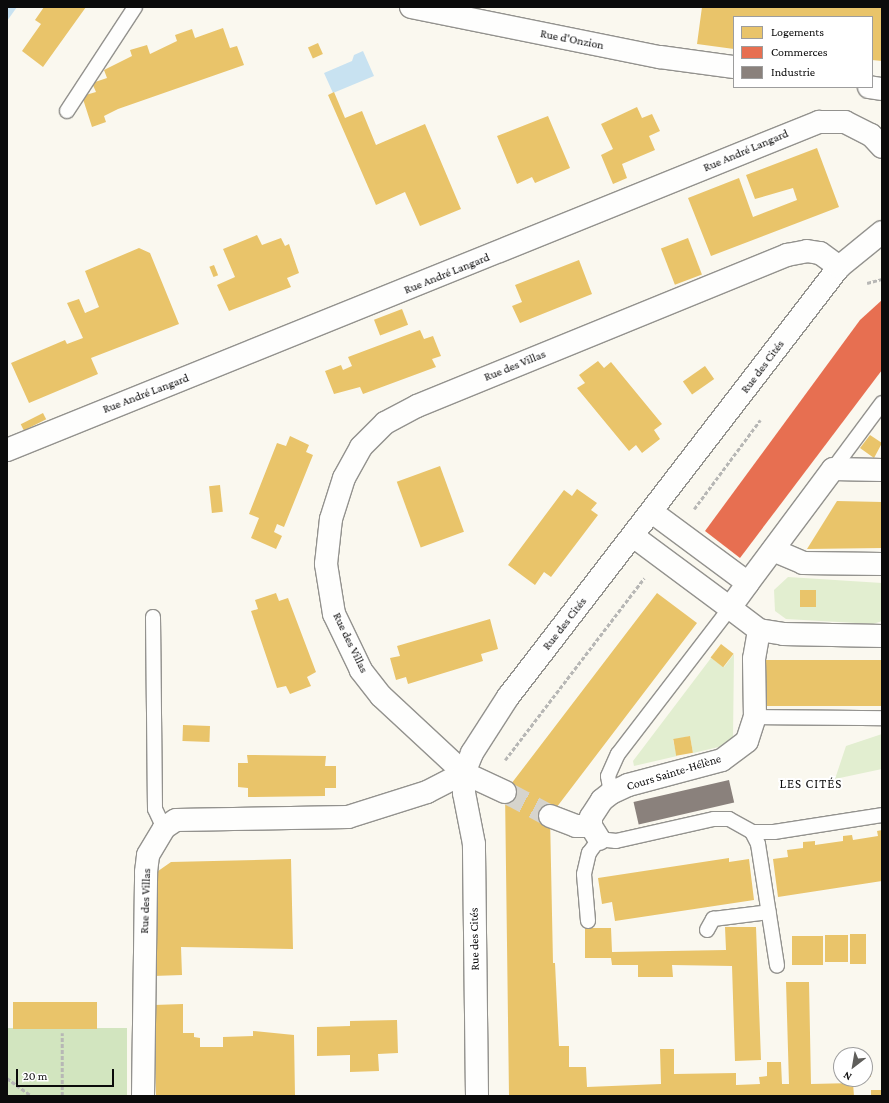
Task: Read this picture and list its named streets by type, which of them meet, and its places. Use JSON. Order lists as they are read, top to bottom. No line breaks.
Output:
{"streets":{"street":["Rue d'Onzion","Rue André Langard","Rue des Villas","Rue des Cités","Cours Sainte-Hélène"]},"crossings":[["Rue des Villas","Rue des Cités"]],"districts":["LES CITÉS"],"legend":["Logements","Commerces","Industrie"],"scale_bar":"20 m","north":"bottom left"}
